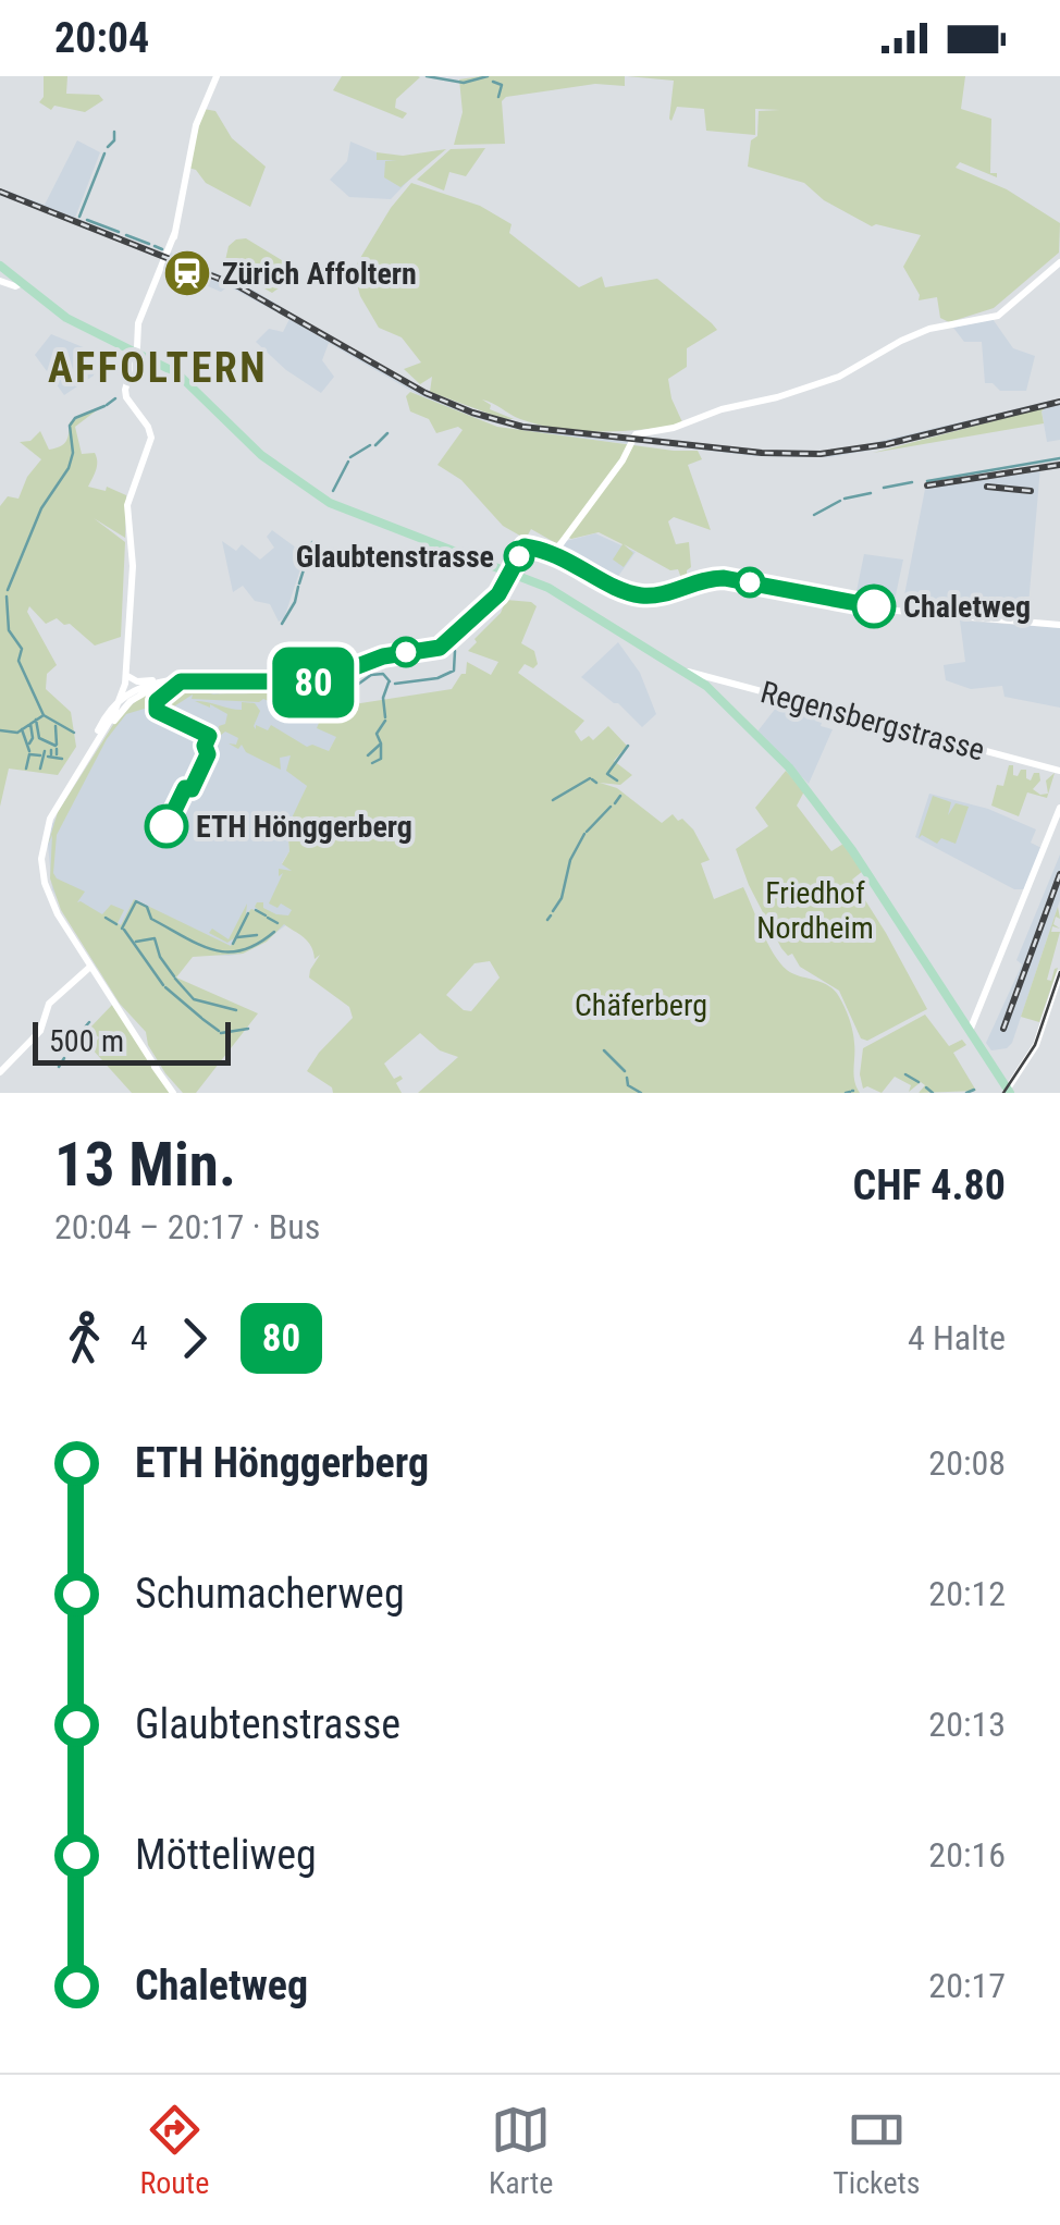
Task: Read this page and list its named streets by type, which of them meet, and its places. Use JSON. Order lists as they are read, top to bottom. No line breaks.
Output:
{"streets":{"street":["Regensbergstrasse"]},"districts":["AFFOLTERN"],"parks":["Friedhof Nordheim","Chäferberg"],"places":{"station":["Zürich Affoltern"],"other":["Glaubtenstrasse","Chaletweg","ETH Hönggerberg"]},"lines":["bus line 80"],"scale_bar":"500 m","page":{"status":"20:04","on_map":"80","scale":"500 m","heading":["13 Min.","20:04 – 20:17 · Bus","CHF 4.80"],"legs":["4","80","4 Halte"],"list":[{"name":"ETH Hönggerberg","value":"20:08"},{"name":"Schumacherweg","value":"20:12"},{"name":"Glaubtenstrasse","value":"20:13"},{"name":"Mötteliweg","value":"20:16"},{"name":"Chaletweg","value":"20:17"}],"tabs":["Route","Karte","Tickets"]}}
